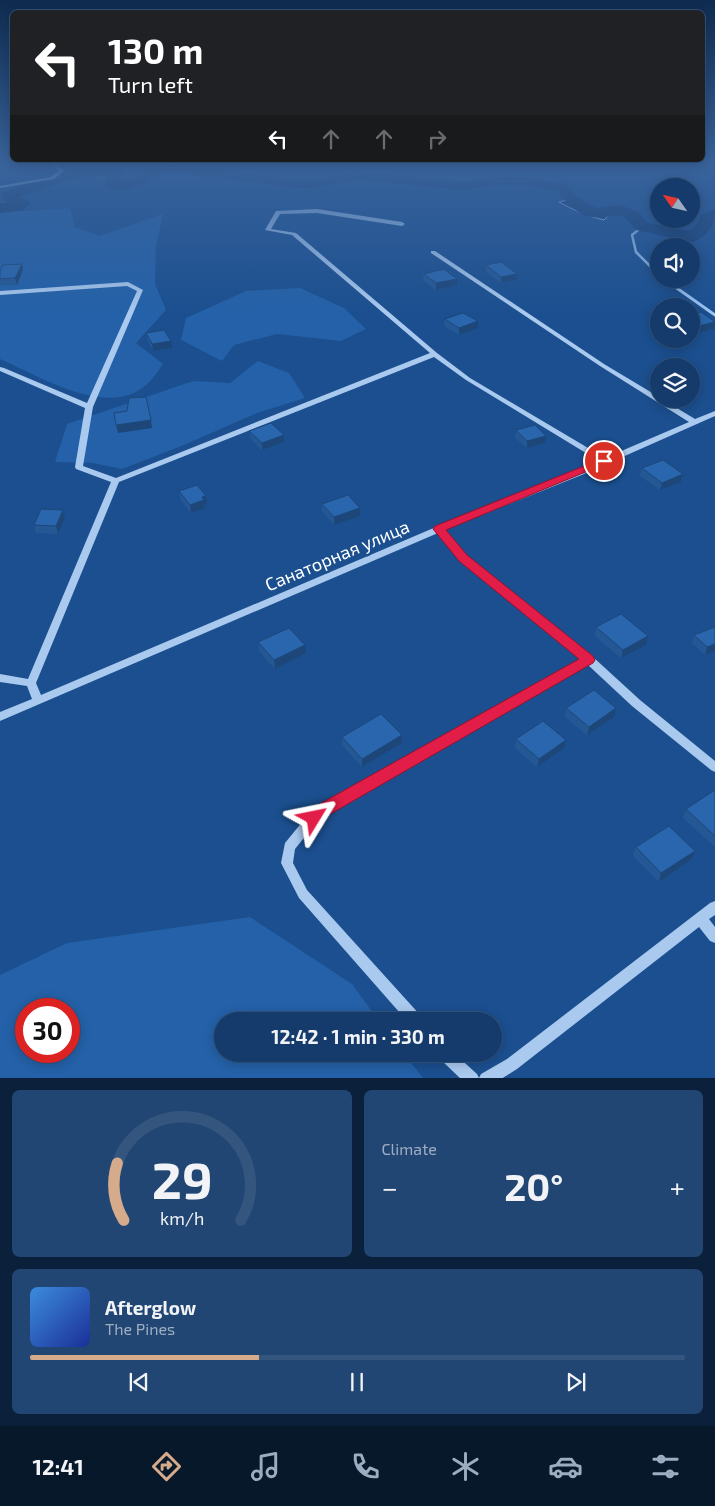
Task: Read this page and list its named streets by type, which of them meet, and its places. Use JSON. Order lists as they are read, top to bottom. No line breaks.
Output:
{"streets":{"street":["Санаторная улица"]},"north":"top left","page":{"turn":["130 m","Turn left"],"limit":"30","trip":"12:42 · 1 min · 330 m","tile":"Climate","heat":["−","20°","+"],"song":["Afterglow","The Pines"],"tabs":"12:41","gauge":["29","km/h"]}}
